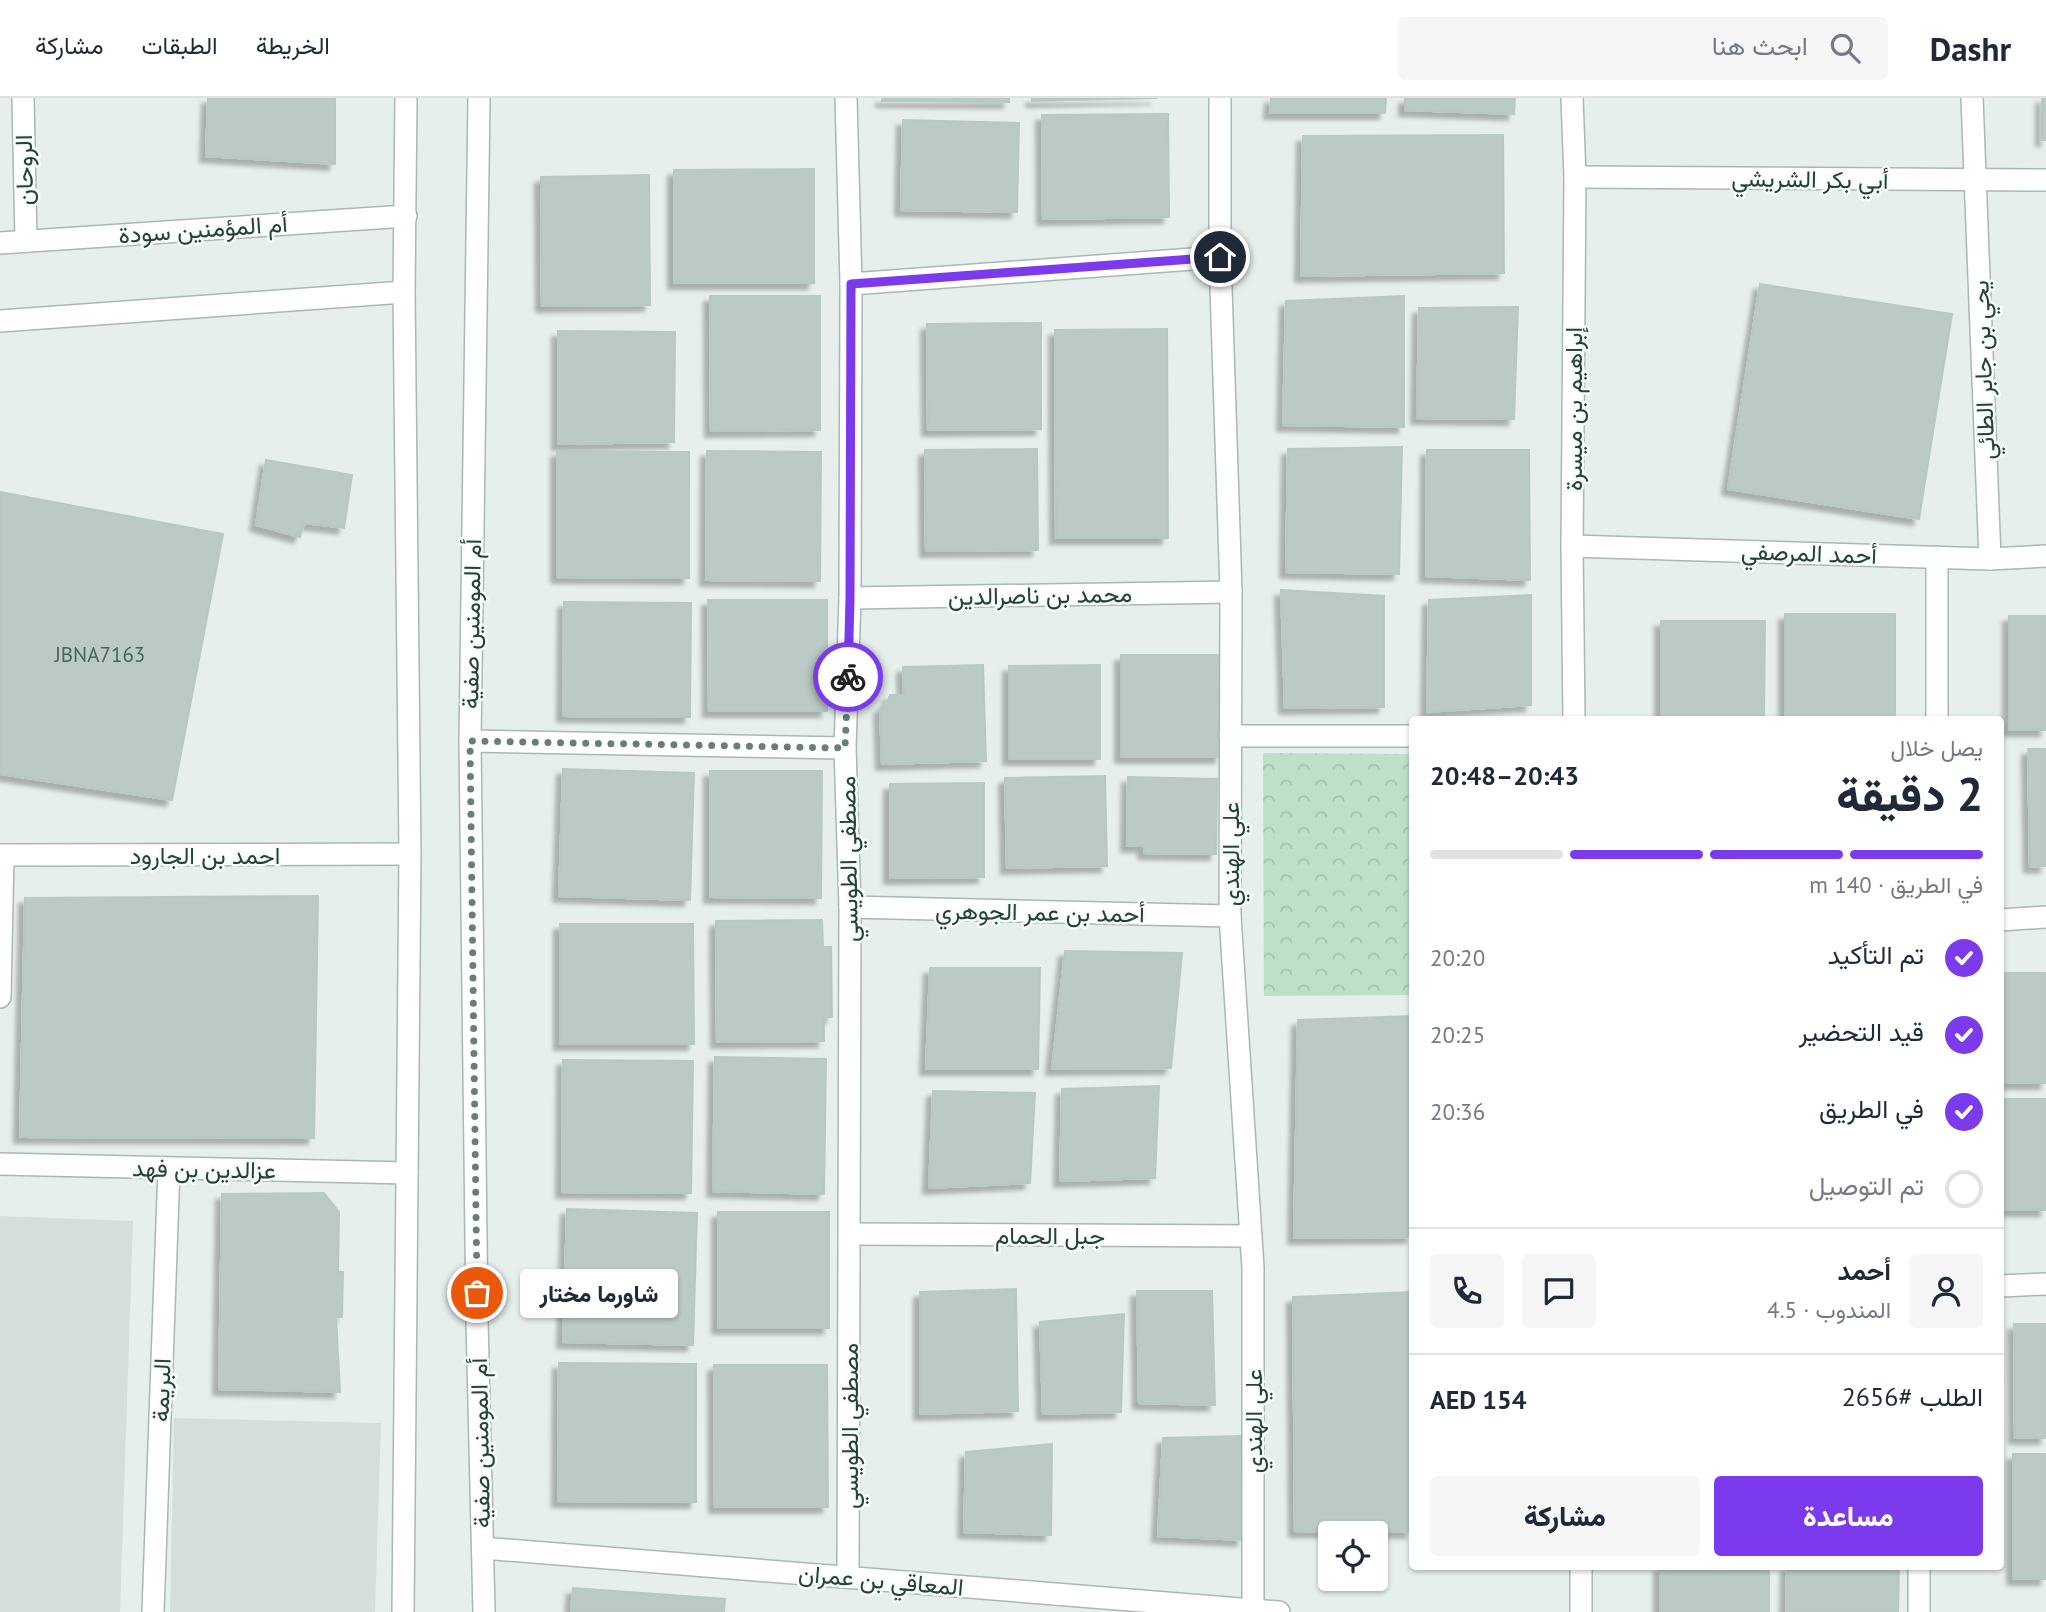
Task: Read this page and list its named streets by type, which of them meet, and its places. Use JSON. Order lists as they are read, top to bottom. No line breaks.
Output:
{"streets":{"street":["الروحان","أبي بكر الشريشي","أم المؤمنين سودة","يحي بن جابر الطائي","إبراهيم بن ميسرة","أحمد المرصفي","محمد بن ناصرالدين","أم المومنين صفية","علي الهندي","احمد بن الجارود","مصطفي الطويسي","أحمد بن عمر الجوهري","عزالدين بن فهد","جبل الحمام","البريمة","المعاقي بن عمران"]},"crossings":[["الروحان","أم المؤمنين سودة"],["أبي بكر الشريشي","يحي بن جابر الطائي"],["أبي بكر الشريشي","إبراهيم بن ميسرة"],["يحي بن جابر الطائي","أحمد المرصفي"],["إبراهيم بن ميسرة","أحمد المرصفي"],["محمد بن ناصرالدين","علي الهندي"],["محمد بن ناصرالدين","مصطفي الطويسي"],["أم المومنين صفية","المعاقي بن عمران"],["علي الهندي","أحمد بن عمر الجوهري"],["علي الهندي","جبل الحمام"],["علي الهندي","المعاقي بن عمران"],["مصطفي الطويسي","أحمد بن عمر الجوهري"],["مصطفي الطويسي","جبل الحمام"],["مصطفي الطويسي","المعاقي بن عمران"],["عزالدين بن فهد","البريمة"]],"places":["شاورما مختار"],"house_numbers":["JBNA7163"],"page":{"header":"Dashr","search":"ابحث هنا","nav":["الخريطة","الطبقات","مشاركة"],"heading":["2 دقيقة","يصل خلال","20:43–20:48"],"panel":["أحمد","المندوب · 4.5","الطلب #2656","AED 154"],"bar":"في الطريق · 140 m","list":[["تم التأكيد","20:20"],["قيد التحضير","20:25"],["في الطريق","20:36"],"تم التوصيل"],"bubble":"شاورما مختار","buttons":["مساعدة","مشاركة"]}}
